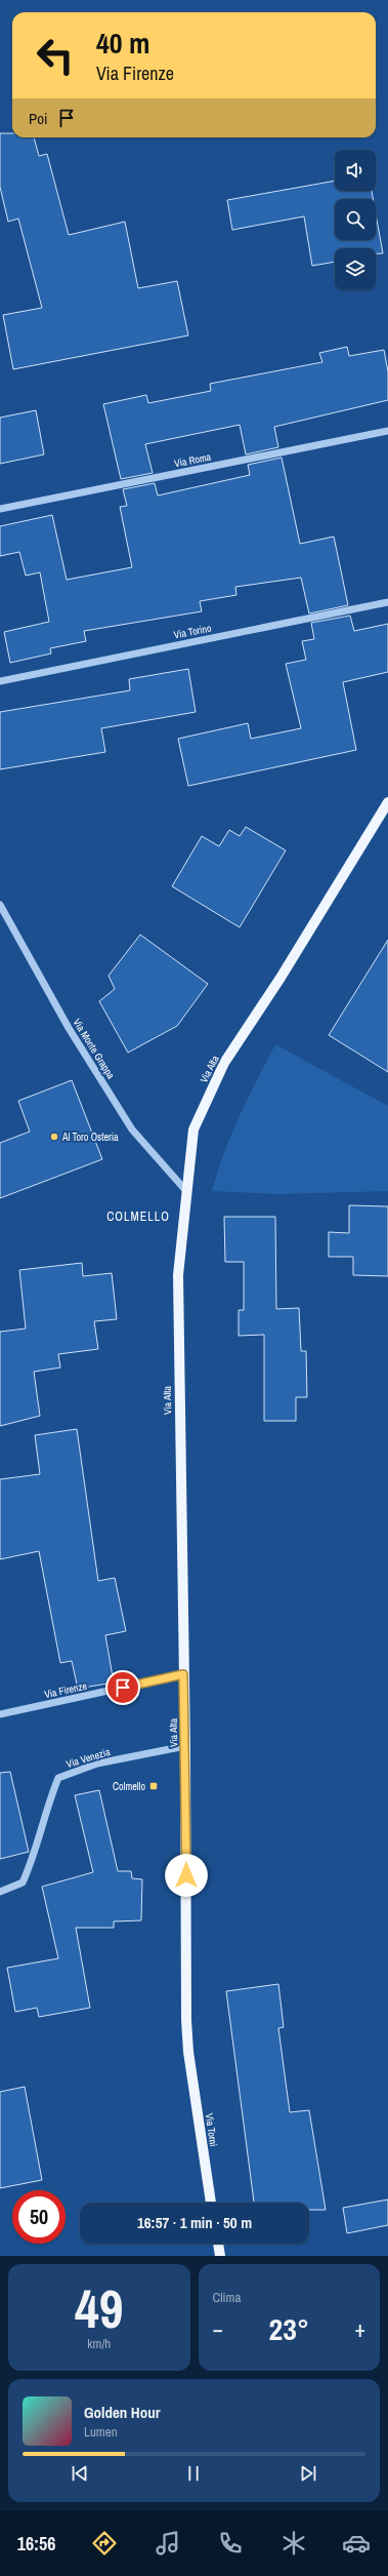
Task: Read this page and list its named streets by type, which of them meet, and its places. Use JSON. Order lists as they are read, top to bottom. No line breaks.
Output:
{"streets":{"main road":["Via Alta","Via Torni"],"street":["Via Roma","Via Torino","Via Monte Grappa","Via Firenze","Via Venezia"]},"crossings":[["Via Monte Grappa","Via Alta"],["Via Alta","Via Firenze"],["Via Alta","Via Venezia"],["Via Alta","Via Torni"]],"districts":["COLMELLO"],"places":{"other":["Al Toro Osteria"],"transit":["Colmello"]},"page":{"turn":["40 m","Via Firenze"],"then":"Poi","limit":"50","trip":"16:57 · 1 min · 50 m","tile":[["49","km/h"],"Clima"],"heat":["−","23°","+"],"song":["Golden Hour","Lumen"],"tabs":"16:56"}}
